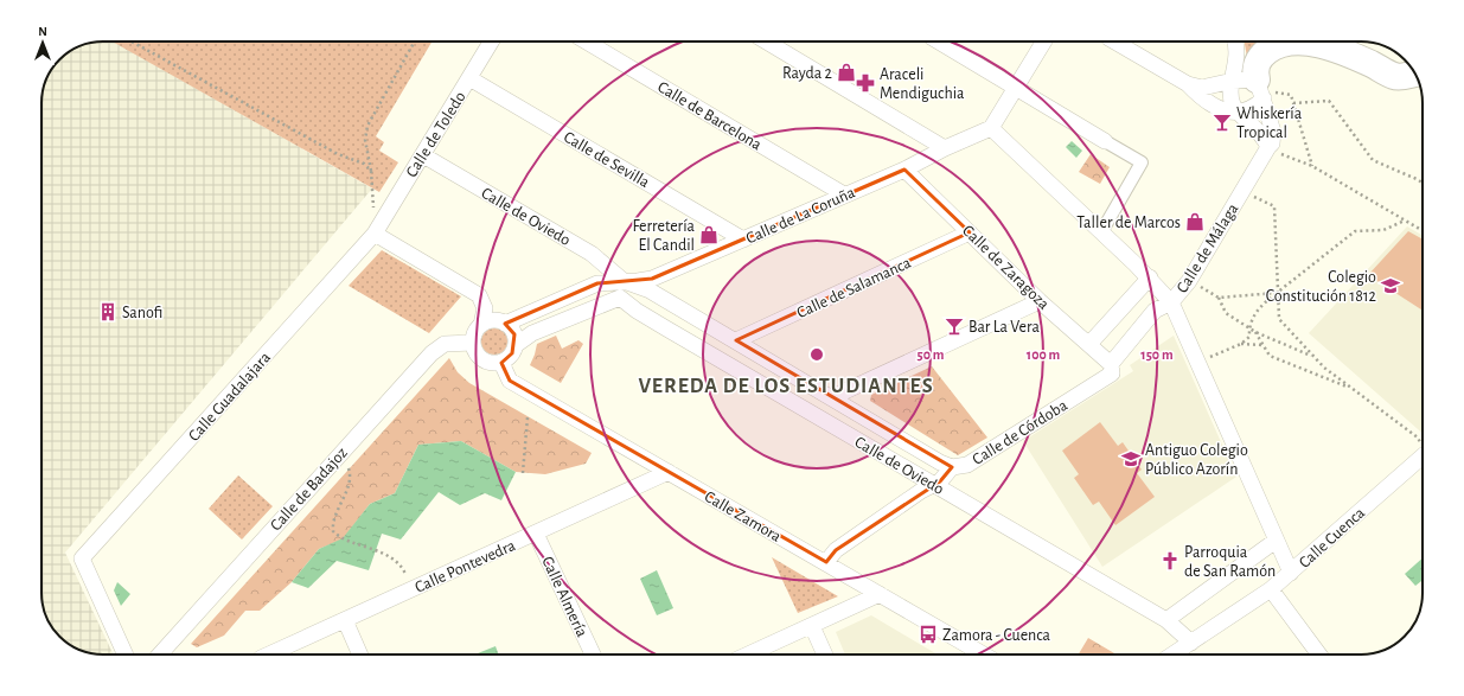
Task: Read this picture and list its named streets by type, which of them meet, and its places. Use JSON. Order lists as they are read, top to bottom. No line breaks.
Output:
{"streets":{"street":["Calle de Barcelona","Calle de Toledo","Calle de Sevilla","Calle de La Coruña","Calle de Oviedo","Calle de Málaga","Calle de Zaragoza","Calle de Salamanca","Calle Guadalajara","Calle de Córdoba","Calle de Badajoz","Calle Zamora","Calle Cuenca","Calle Pontevedra","Calle Almería"]},"crossings":[["Calle de Barcelona","Calle de La Coruña"],["Calle de Toledo","Calle de Sevilla"],["Calle de Toledo","Calle de Oviedo"],["Calle de Toledo","Calle Guadalajara"],["Calle de Sevilla","Calle de La Coruña"],["Calle de La Coruña","Calle de Oviedo"],["Calle de La Coruña","Calle de Zaragoza"],["Calle de La Coruña","Calle de Badajoz"],["Calle de La Coruña","Calle Zamora"],["Calle de Oviedo","Calle de Salamanca"],["Calle de Oviedo","Calle de Córdoba"],["Calle de Oviedo","Calle Cuenca"],["Calle de Málaga","Calle de Córdoba"],["Calle de Málaga","Calle Cuenca"],["Calle de Zaragoza","Calle de Salamanca"],["Calle de Zaragoza","Calle de Córdoba"],["Calle de Córdoba","Calle Zamora"],["Calle de Badajoz","Calle Zamora"],["Calle Zamora","Calle Pontevedra"],["Calle Pontevedra","Calle Almería"]],"districts":["VEREDA DE LOS ESTUDIANTES"],"places":{"shop":["Rayda 2","Taller de Marcos","Ferretería El Candil"],"pharmacy":["Araceli Mendiguchia"],"bar":["Whiskería Tropical","Bar La Vera"],"school or university":["Colegio Constitución 1812","Antiguo Colegio Público Azorín"],"building":["Sanofi"],"church":["Parroquia de San Ramón"],"bus stop":["Zamora - Cuenca"]},"north":"top","rings":["50 m","100 m","150 m"]}
